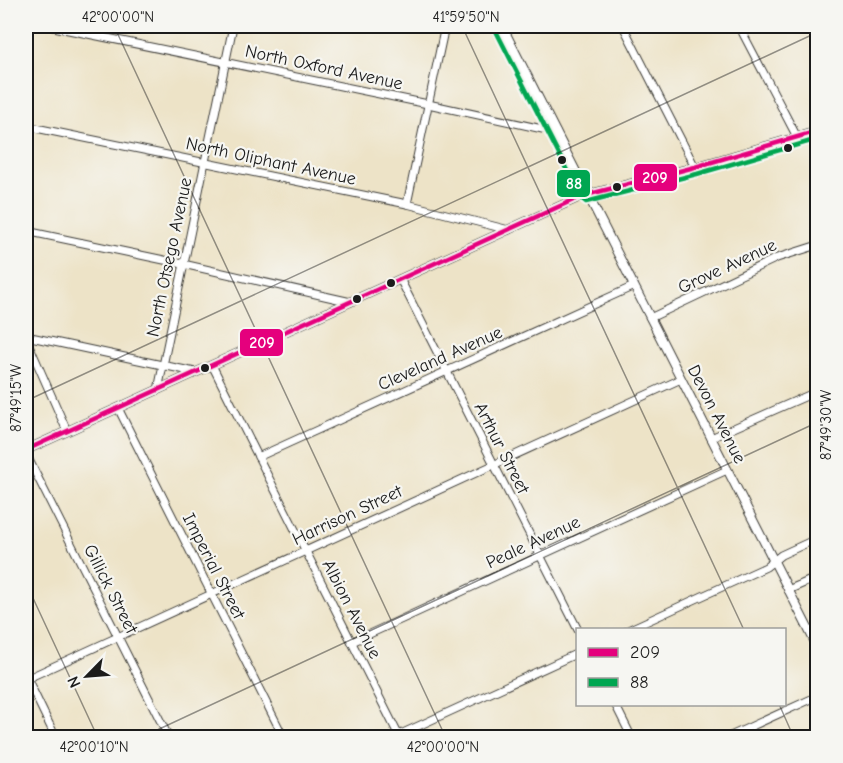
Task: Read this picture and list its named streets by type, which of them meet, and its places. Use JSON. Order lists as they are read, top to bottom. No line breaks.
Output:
{"streets":{"street":["North Oxford Avenue","North Oliphant Avenue","North Otsego Avenue","Grove Avenue","Cleveland Avenue","Devon Avenue","Arthur Street","Harrison Street","Peale Avenue","Imperial Street","Gillick Street","Albion Avenue"]},"crossings":[["North Oxford Avenue","North Otsego Avenue"],["North Oxford Avenue","Devon Avenue"],["North Oliphant Avenue","North Otsego Avenue"],["Grove Avenue","Devon Avenue"],["Cleveland Avenue","Devon Avenue"],["Cleveland Avenue","Arthur Street"],["Cleveland Avenue","Albion Avenue"],["Devon Avenue","Harrison Street"],["Devon Avenue","Peale Avenue"],["Arthur Street","Harrison Street"],["Arthur Street","Peale Avenue"],["Harrison Street","Imperial Street"],["Harrison Street","Gillick Street"],["Harrison Street","Albion Avenue"],["Peale Avenue","Albion Avenue"]],"lines":["transit line 88","transit line 209"],"legend":["209","88"],"north":"bottom left","coordinates":["42°00'00\"N","41°59'50\"N","87°49'15\"W","87°49'30\"W","42°00'10\"N"]}
